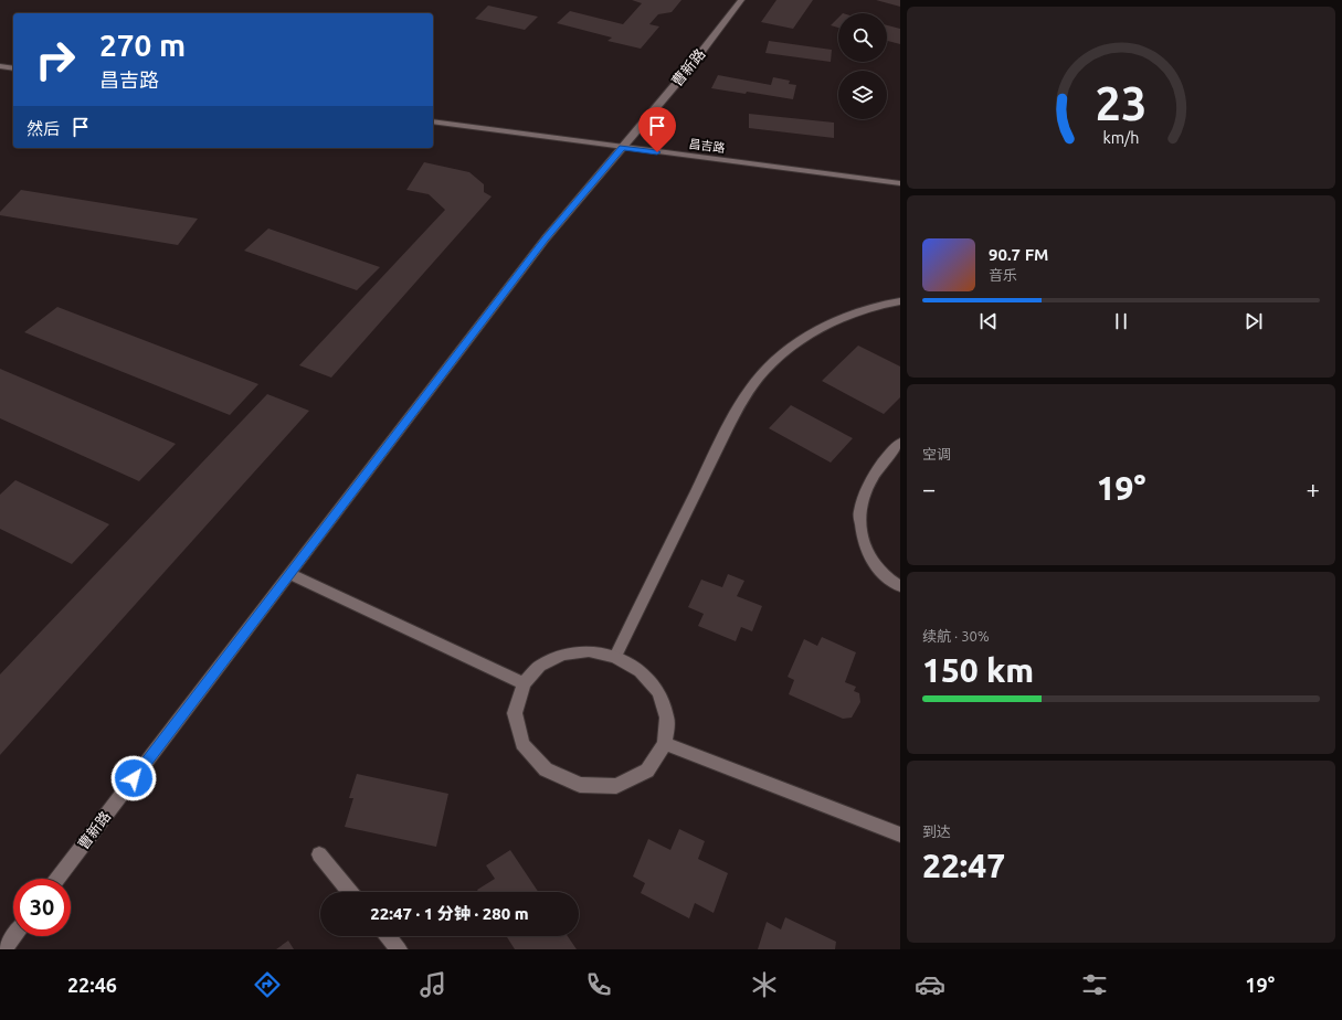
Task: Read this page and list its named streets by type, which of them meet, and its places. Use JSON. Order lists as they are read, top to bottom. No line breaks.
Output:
{"streets":{"street":["曹新路","昌吉路"]},"crossings":[["曹新路","昌吉路"]],"page":{"turn":["270 m","昌吉路"],"then":"然后","song":["90.7 FM","音乐"],"tile":["空调",["续航 · 30%","150 km"],["到达","22:47"]],"heat":["−","19°","+"],"limit":"30","trip":"22:47 · 1 分钟 · 280 m","tabs":["22:46","19°"],"gauge":["23","km/h"]}}
